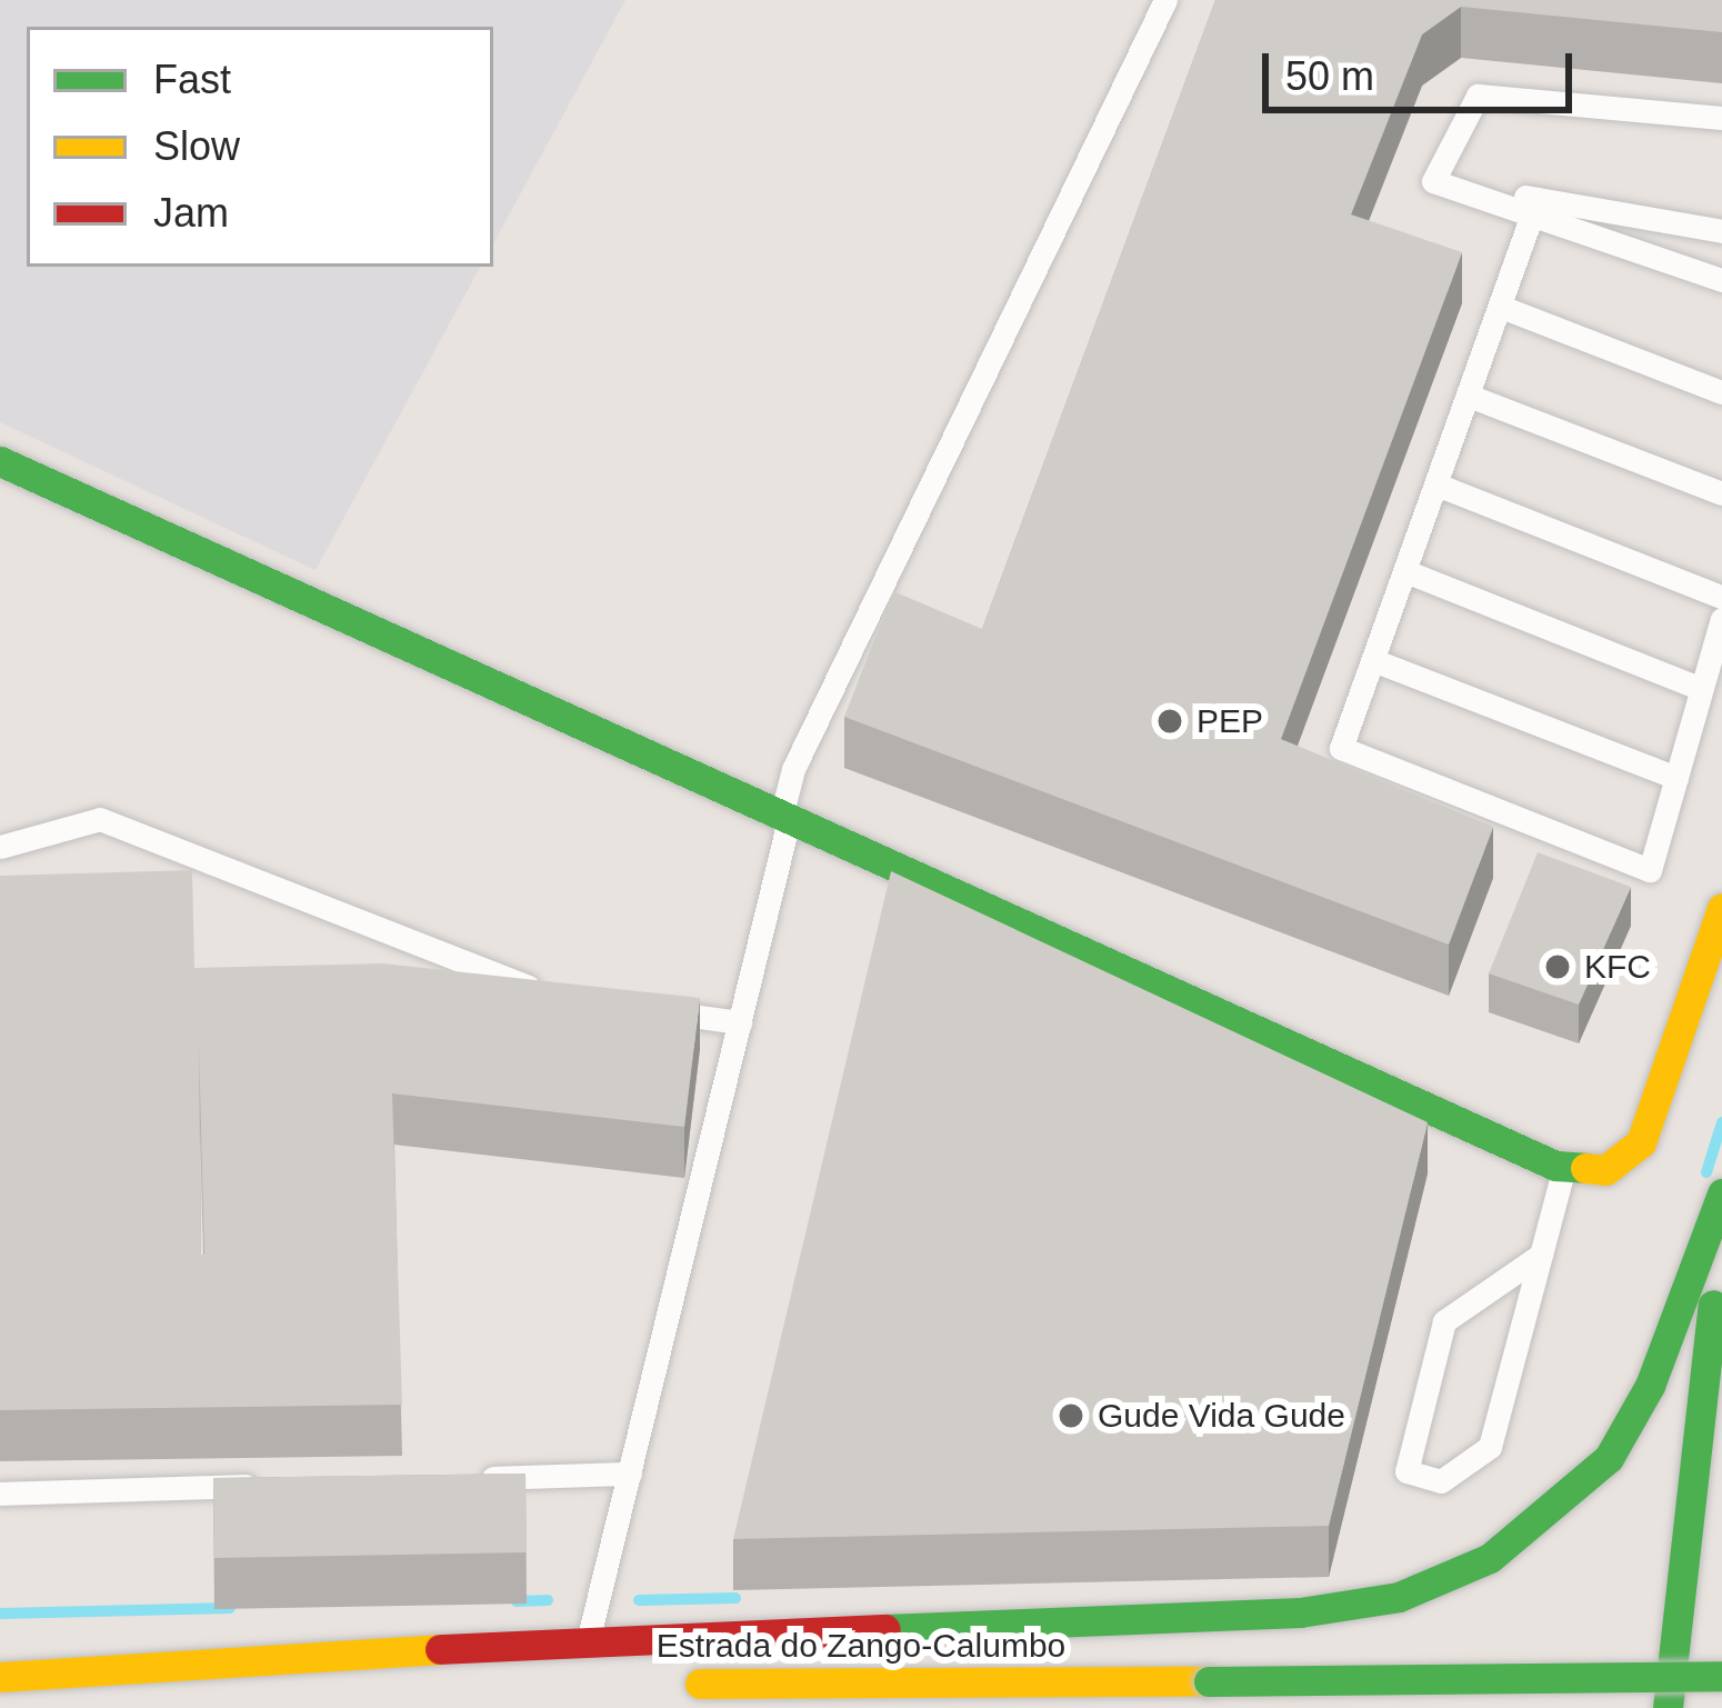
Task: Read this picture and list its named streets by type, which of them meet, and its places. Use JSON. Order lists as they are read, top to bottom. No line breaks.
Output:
{"streets":{"main road":["Estrada do Zango-Calumbo"]},"places":["PEP","KFC","Gude Vida Gude"],"legend":["Fast","Slow","Jam"],"scale_bar":"50 m"}
